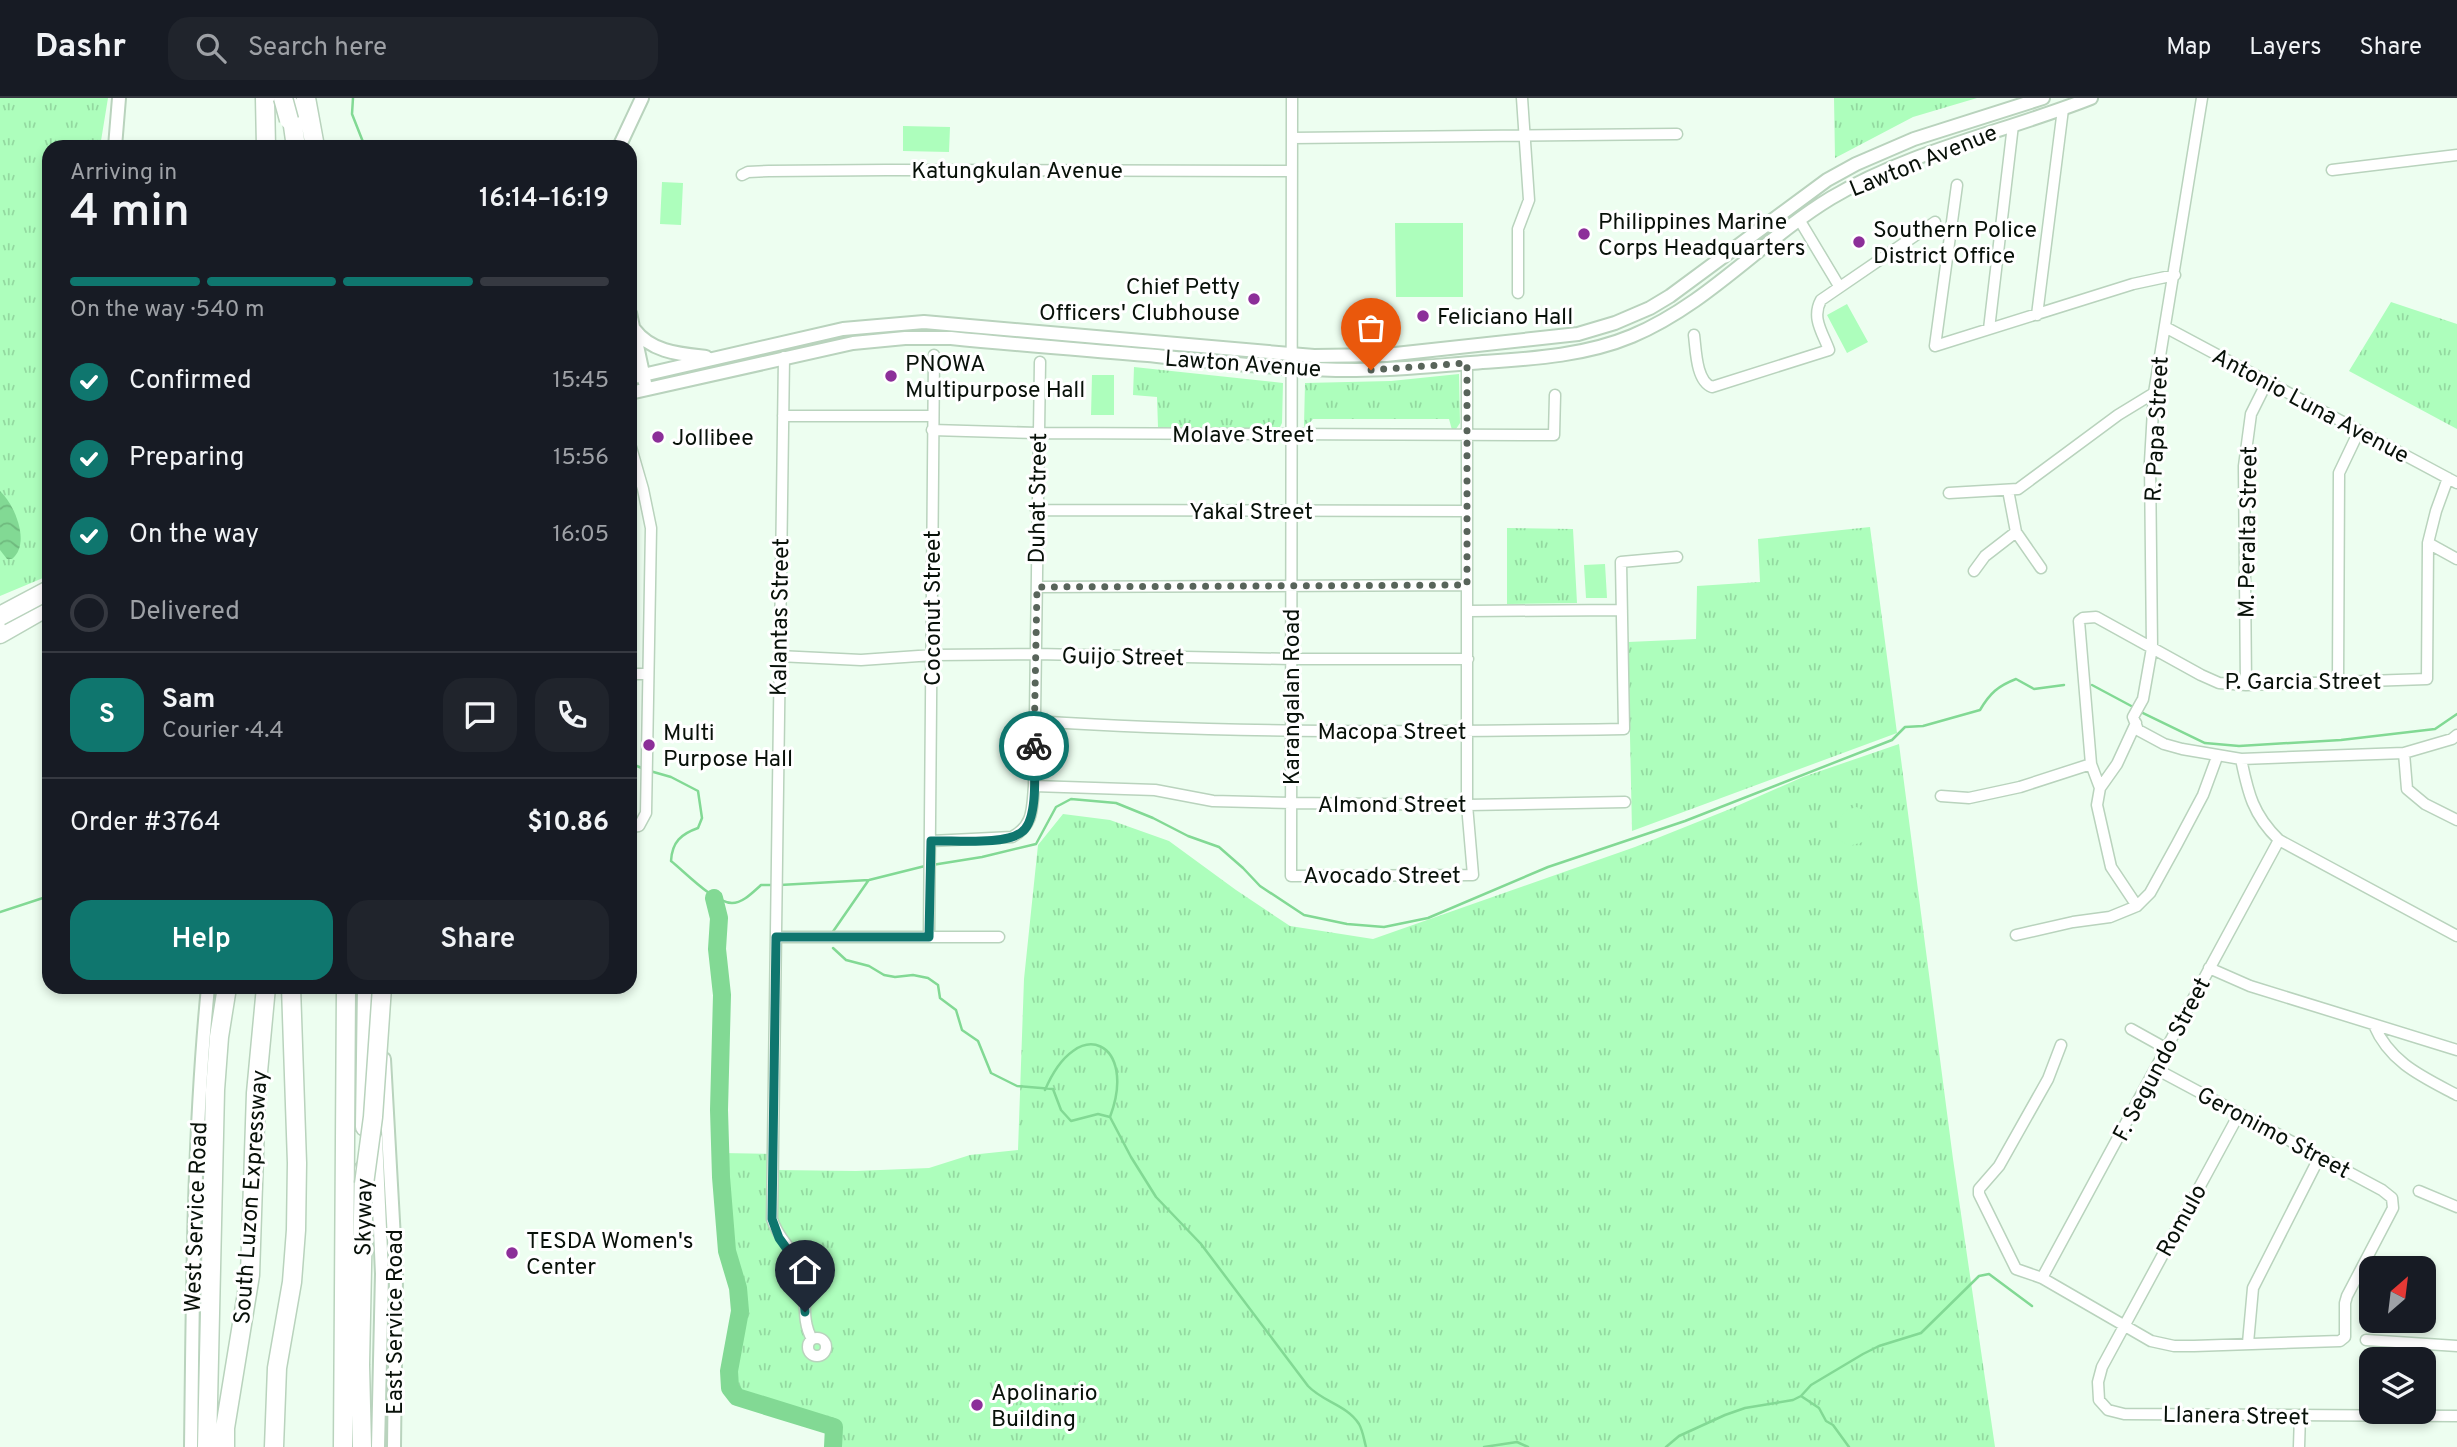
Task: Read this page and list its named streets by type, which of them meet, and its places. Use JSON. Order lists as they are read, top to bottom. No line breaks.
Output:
{"streets":{"highway":["South Luzon Expressway","Skyway"],"main road":["Lawton Avenue","West Service Road","East Service Road"],"street":["Katungkulan Avenue","Antonio Luna Avenue","R. Papa Street","Molave Street","Duhat Street","Yakal Street","M. Peralta Street","Coconut Street","Kalantas Street","Guijo Street","P. Garcia Street","Karangalan Road","Macopa Street","Almond Street","Avocado Street","F. Segundo Street","Geronimo Street","Romulo","Llanera Street"]},"crossings":[["Lawton Avenue","Kalantas Street"],["Lawton Avenue","Karangalan Road"],["Katungkulan Avenue","Karangalan Road"],["Antonio Luna Avenue","R. Papa Street"],["Antonio Luna Avenue","M. Peralta Street"],["Antonio Luna Avenue","P. Garcia Street"],["R. Papa Street","P. Garcia Street"],["Molave Street","Duhat Street"],["Molave Street","Coconut Street"],["Molave Street","Karangalan Road"],["Duhat Street","Yakal Street"],["Duhat Street","Coconut Street"],["Duhat Street","Guijo Street"],["Duhat Street","Macopa Street"],["Duhat Street","Almond Street"],["Yakal Street","Karangalan Road"],["M. Peralta Street","P. Garcia Street"],["Coconut Street","Guijo Street"],["Kalantas Street","Guijo Street"],["Guijo Street","Karangalan Road"],["Karangalan Road","Macopa Street"],["Karangalan Road","Almond Street"],["Karangalan Road","Avocado Street"],["Almond Street","Avocado Street"],["F. Segundo Street","Geronimo Street"],["Geronimo Street","Romulo"],["Romulo","Llanera Street"]],"places":["Philippines Marine Corps Headquarters","Southern Police District Office","Chief Petty Officers' Clubhouse","Feliciano Hall","PNOWA Multipurpose Hall","Jollibee","Multi Purpose Hall","TESDA Women's Center","Apolinario Building"],"north":"top right","page":{"header":"Dashr","search":"Search here","nav":["Map","Layers","Share"],"heading":["4 min","Arriving in","16:14–16:19"],"panel":["Sam","Courier · 4.4","Order #3764","$10.86"],"bar":"On the way · 540 m","list":[["Confirmed","15:45"],["Preparing","15:56"],["On the way","16:05"],"Delivered"],"round":"S","buttons":["Help","Share"]}}
